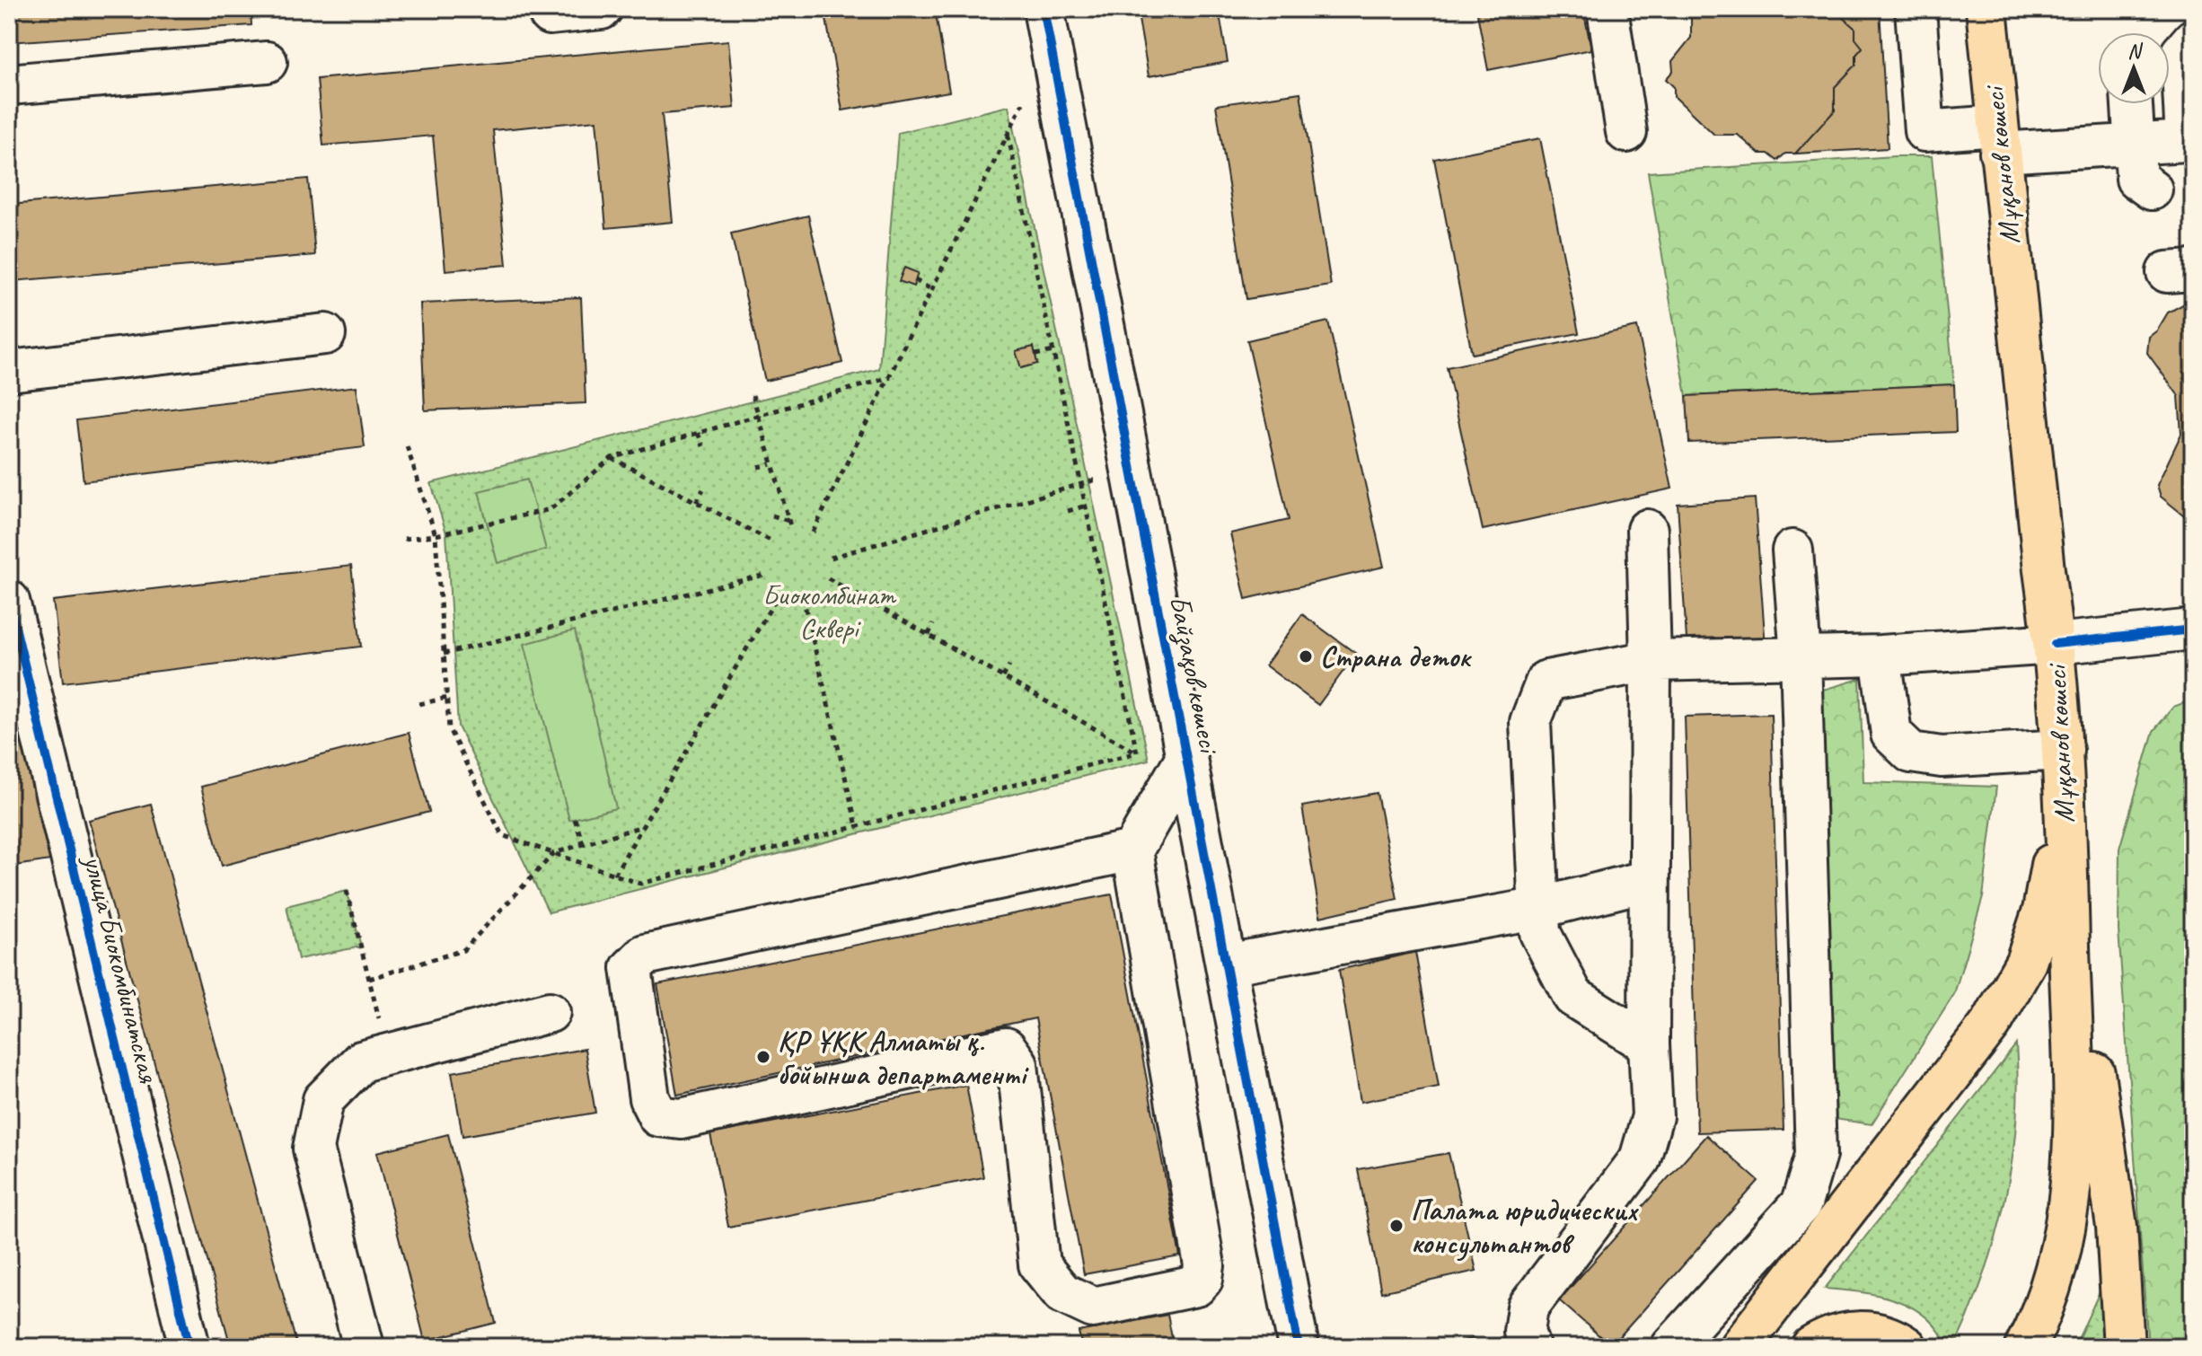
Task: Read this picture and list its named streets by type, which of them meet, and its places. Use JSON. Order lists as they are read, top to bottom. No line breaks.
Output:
{"streets":{"main road":["Мұқанов көшесі"],"street":["Байзақов көшесі","улица Биокомбинатская"]},"parks":["Биокомбинат Сквері"],"places":["Страна деток","ҚР ҰҚК Алматы қ. бойынша департаменті","Палата юридических консультантов"],"north":"top"}
